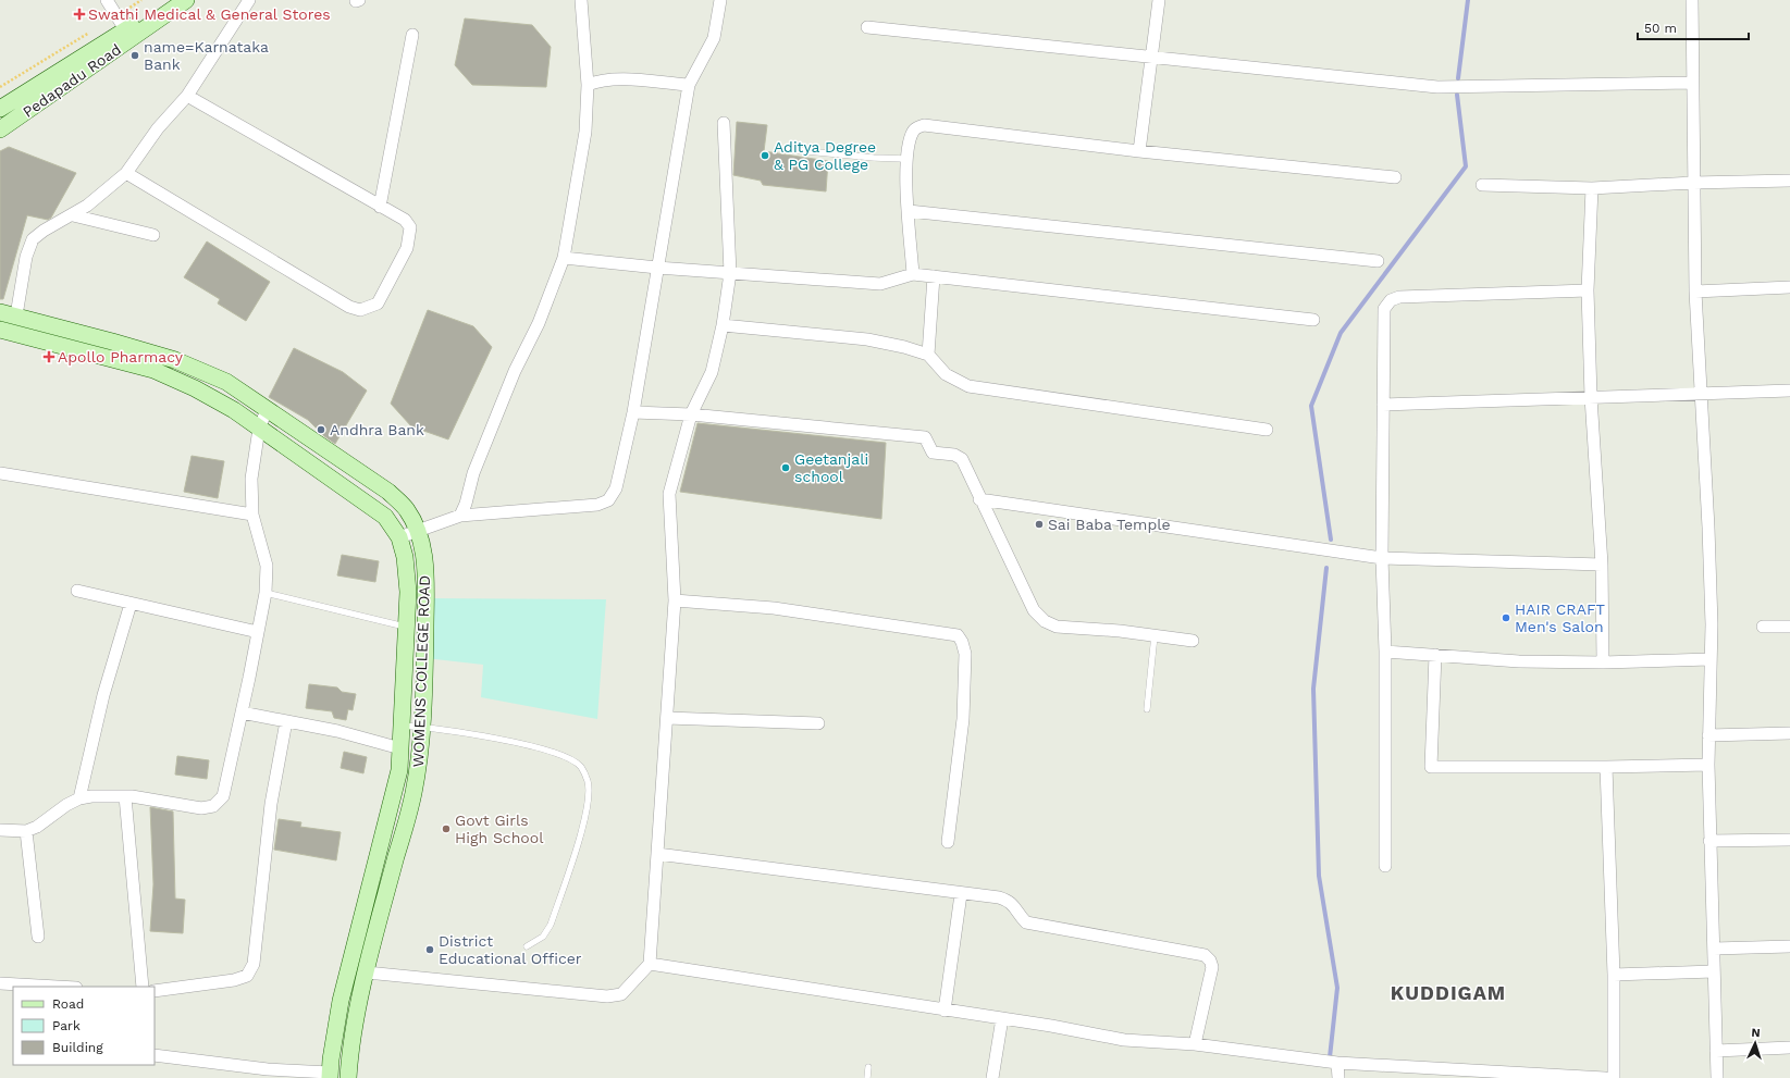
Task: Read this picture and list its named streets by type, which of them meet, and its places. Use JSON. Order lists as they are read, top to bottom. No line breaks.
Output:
{"streets":{"main road":["Pedapadu Road","WOMENS COLLEGE ROAD"]},"districts":["KUDDIGAM"],"places":{"health":["Swathi Medical & General Stores","Apollo Pharmacy"],"other":["name=Karnataka Bank","Aditya Degree & PG College","Andhra Bank","Geetanjali school","Sai Baba Temple","HAIR CRAFT Men's Salon","Govt Girls High School","District Educational Officer"]},"legend":["Road","Park","Building"],"scale_bar":"50 m","north":"top"}
